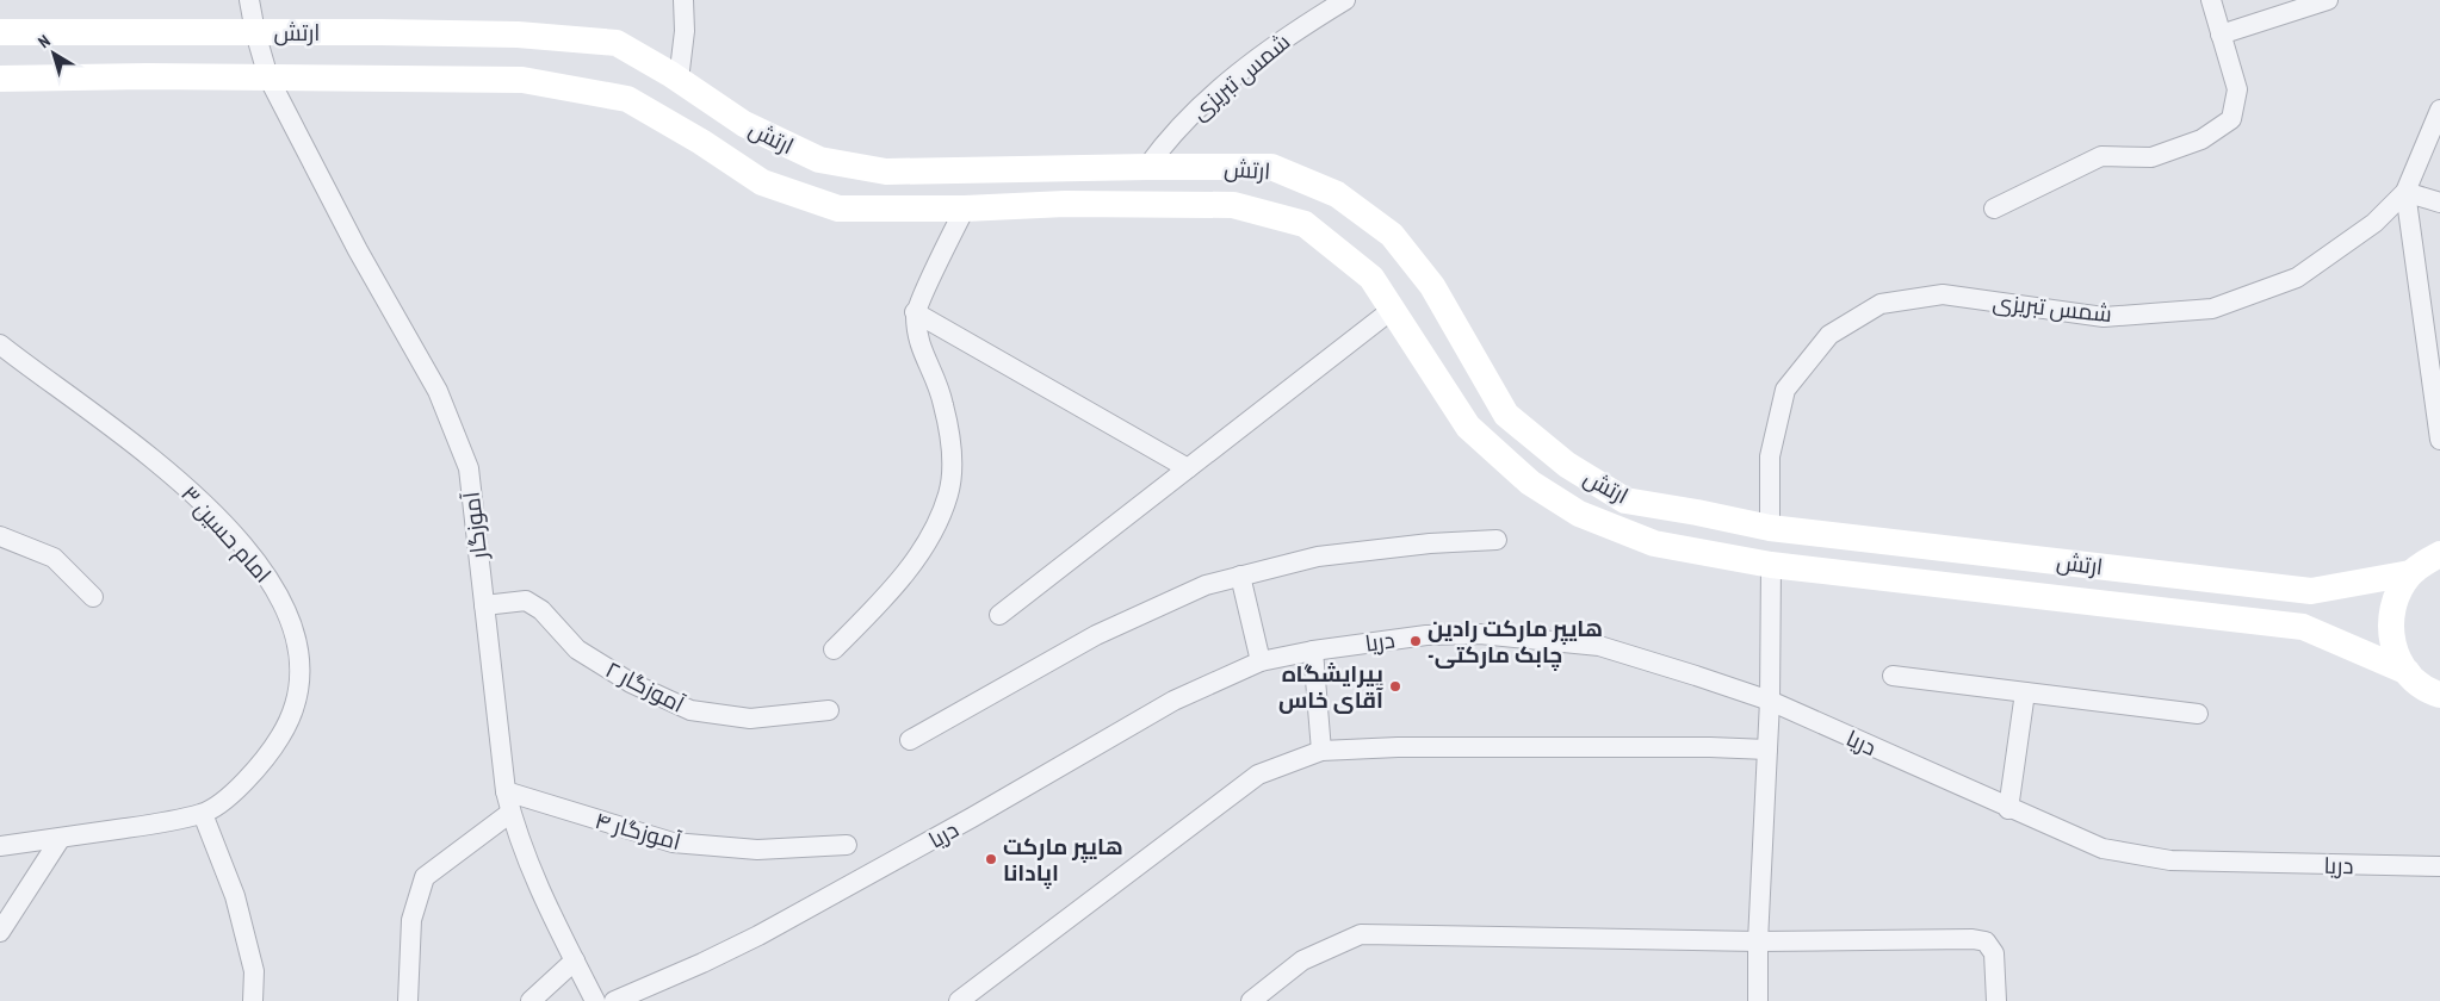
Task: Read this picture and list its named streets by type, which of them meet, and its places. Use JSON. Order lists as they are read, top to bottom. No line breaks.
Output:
{"streets":{"main road":["ارتش"],"street":["شمس تبریزی","آموزگار","امام حسین ۳","دریا","آموزگار ۲","آموزگار ۴"]},"crossings":[["ارتش","شمس تبریزی"],["ارتش","آموزگار"],["آموزگار","آموزگار ۲"],["آموزگار","آموزگار ۴"]],"places":["هایپر مارکت رادین -چابک مارکتی","پیرایشگاه آقای خاس","هایپر مارکت اپادانا"],"north":"top left"}
